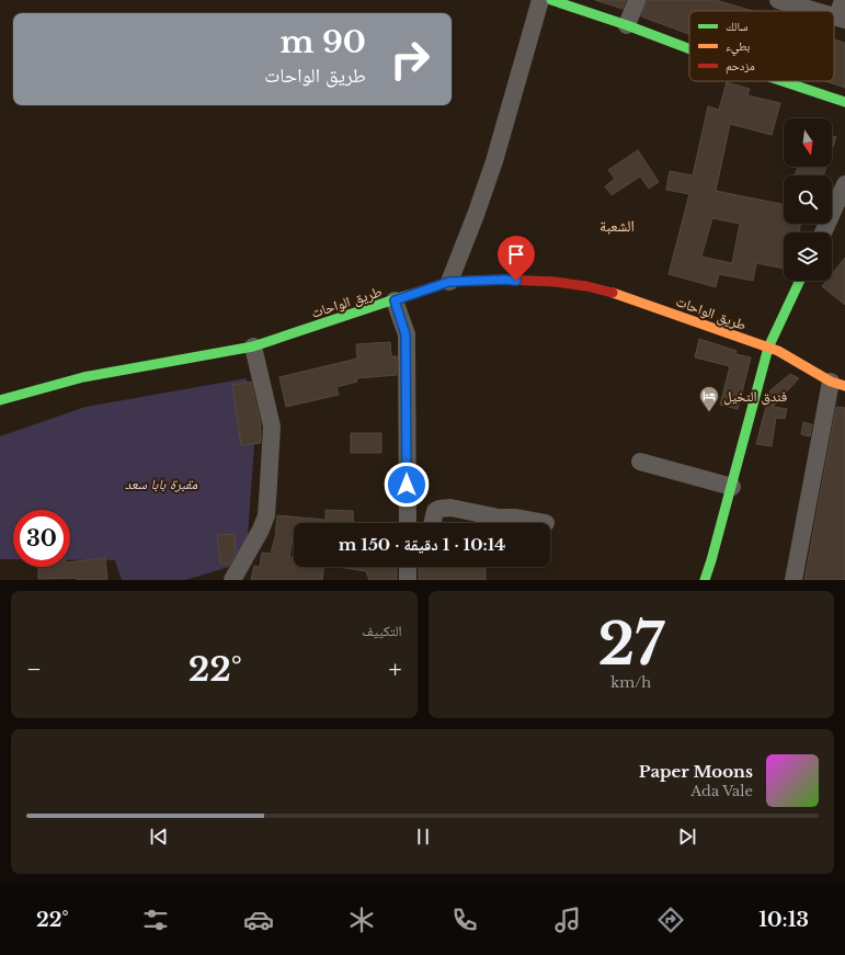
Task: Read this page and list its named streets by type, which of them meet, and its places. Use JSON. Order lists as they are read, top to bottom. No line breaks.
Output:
{"streets":{"main road":["طريق الواحات"]},"districts":["الشعبة"],"parks":["مقبرة بابا سعد"],"places":{"hotel":["فندق النخيل"]},"legend":["سالك","بطيء","مزدحم"],"north":"bottom","page":{"turn":["90 m","طريق الواحات"],"limit":"30","trip":"10:14 · 1 دقيقة · 150 m","tile":[["27","km/h"],"التكييف"],"heat":["−","22°","+"],"song":["Paper Moons","Ada Vale"],"tabs":["10:13","22°"]}}
